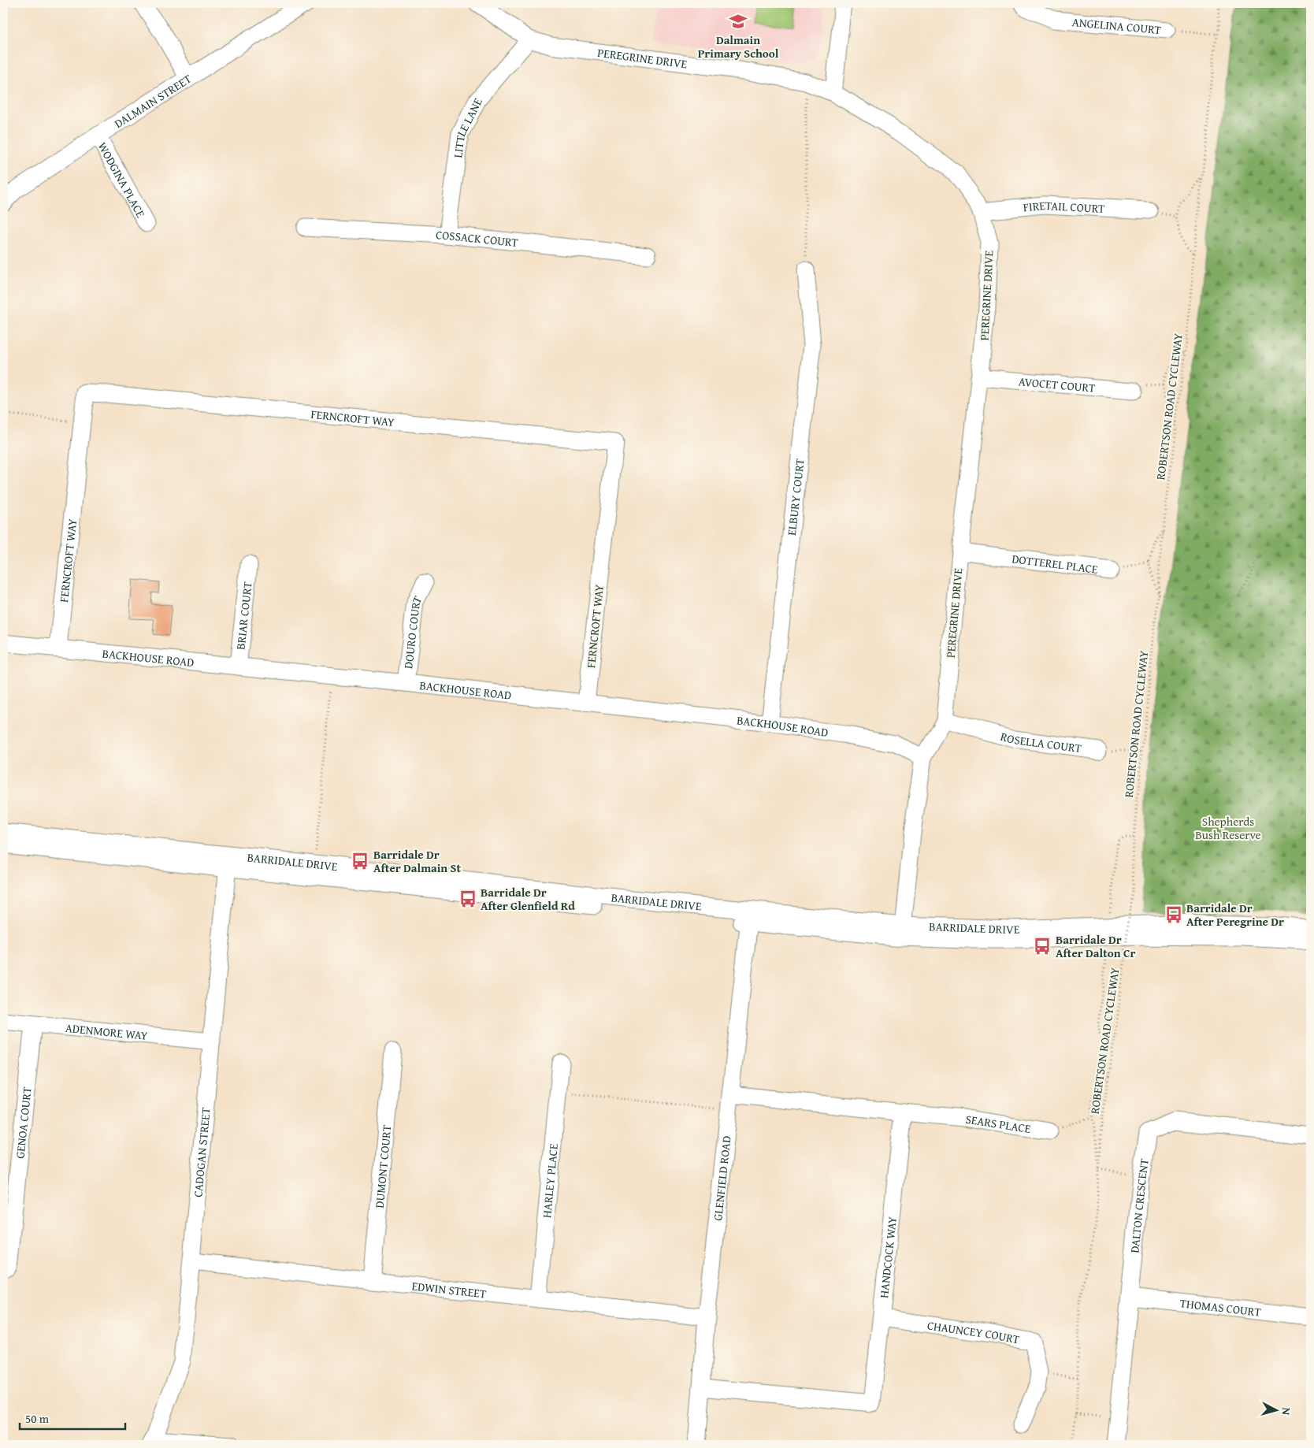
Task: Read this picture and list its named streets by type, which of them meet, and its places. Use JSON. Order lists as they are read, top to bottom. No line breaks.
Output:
{"streets":{"street":["ANGELINA COURT","PEREGRINE DRIVE","DALMAIN STREET","LITTLE LANE","WODGINA PLACE","FIRETAIL COURT","COSSACK COURT","AVOCET COURT","FERNCROFT WAY","ELBURY COURT","DOTTEREL PLACE","BRIAR COURT","DOURO COURT","BACKHOUSE ROAD","ROSELLA COURT","BARRIDALE DRIVE","ADENMORE WAY","GENOA COURT","SEARS PLACE","CADOGAN STREET","DUMONT COURT","GLENFIELD ROAD","HARLEY PLACE","DALTON CRESCENT","HANDCOCK WAY","EDWIN STREET","THOMAS COURT","CHAUNCEY COURT"],"path":["ROBERTSON ROAD CYCLEWAY"]},"crossings":[["ANGELINA COURT","ROBERTSON ROAD CYCLEWAY"],["PEREGRINE DRIVE","LITTLE LANE"],["PEREGRINE DRIVE","FIRETAIL COURT"],["PEREGRINE DRIVE","AVOCET COURT"],["PEREGRINE DRIVE","DOTTEREL PLACE"],["PEREGRINE DRIVE","BACKHOUSE ROAD"],["PEREGRINE DRIVE","ROSELLA COURT"],["PEREGRINE DRIVE","BARRIDALE DRIVE"],["DALMAIN STREET","WODGINA PLACE"],["LITTLE LANE","COSSACK COURT"],["ROBERTSON ROAD CYCLEWAY","ROSELLA COURT"],["FERNCROFT WAY","BACKHOUSE ROAD"],["ELBURY COURT","BACKHOUSE ROAD"],["BRIAR COURT","BACKHOUSE ROAD"],["DOURO COURT","BACKHOUSE ROAD"],["BARRIDALE DRIVE","CADOGAN STREET"],["BARRIDALE DRIVE","GLENFIELD ROAD"],["ADENMORE WAY","GENOA COURT"],["ADENMORE WAY","CADOGAN STREET"],["SEARS PLACE","HANDCOCK WAY"],["CADOGAN STREET","EDWIN STREET"],["DUMONT COURT","EDWIN STREET"],["GLENFIELD ROAD","HANDCOCK WAY"],["GLENFIELD ROAD","EDWIN STREET"],["HARLEY PLACE","EDWIN STREET"],["DALTON CRESCENT","THOMAS COURT"],["HANDCOCK WAY","CHAUNCEY COURT"]],"parks":["Shepherds Bush Reserve"],"places":{"school or university":["Dalmain Primary School"],"bus stop":["Barridale Dr After Dalmain St","Barridale Dr After Glenfield Rd","Barridale Dr After Peregrine Dr","Barridale Dr After Dalton Cr"]},"scale_bar":"50 m","north":"right"}
